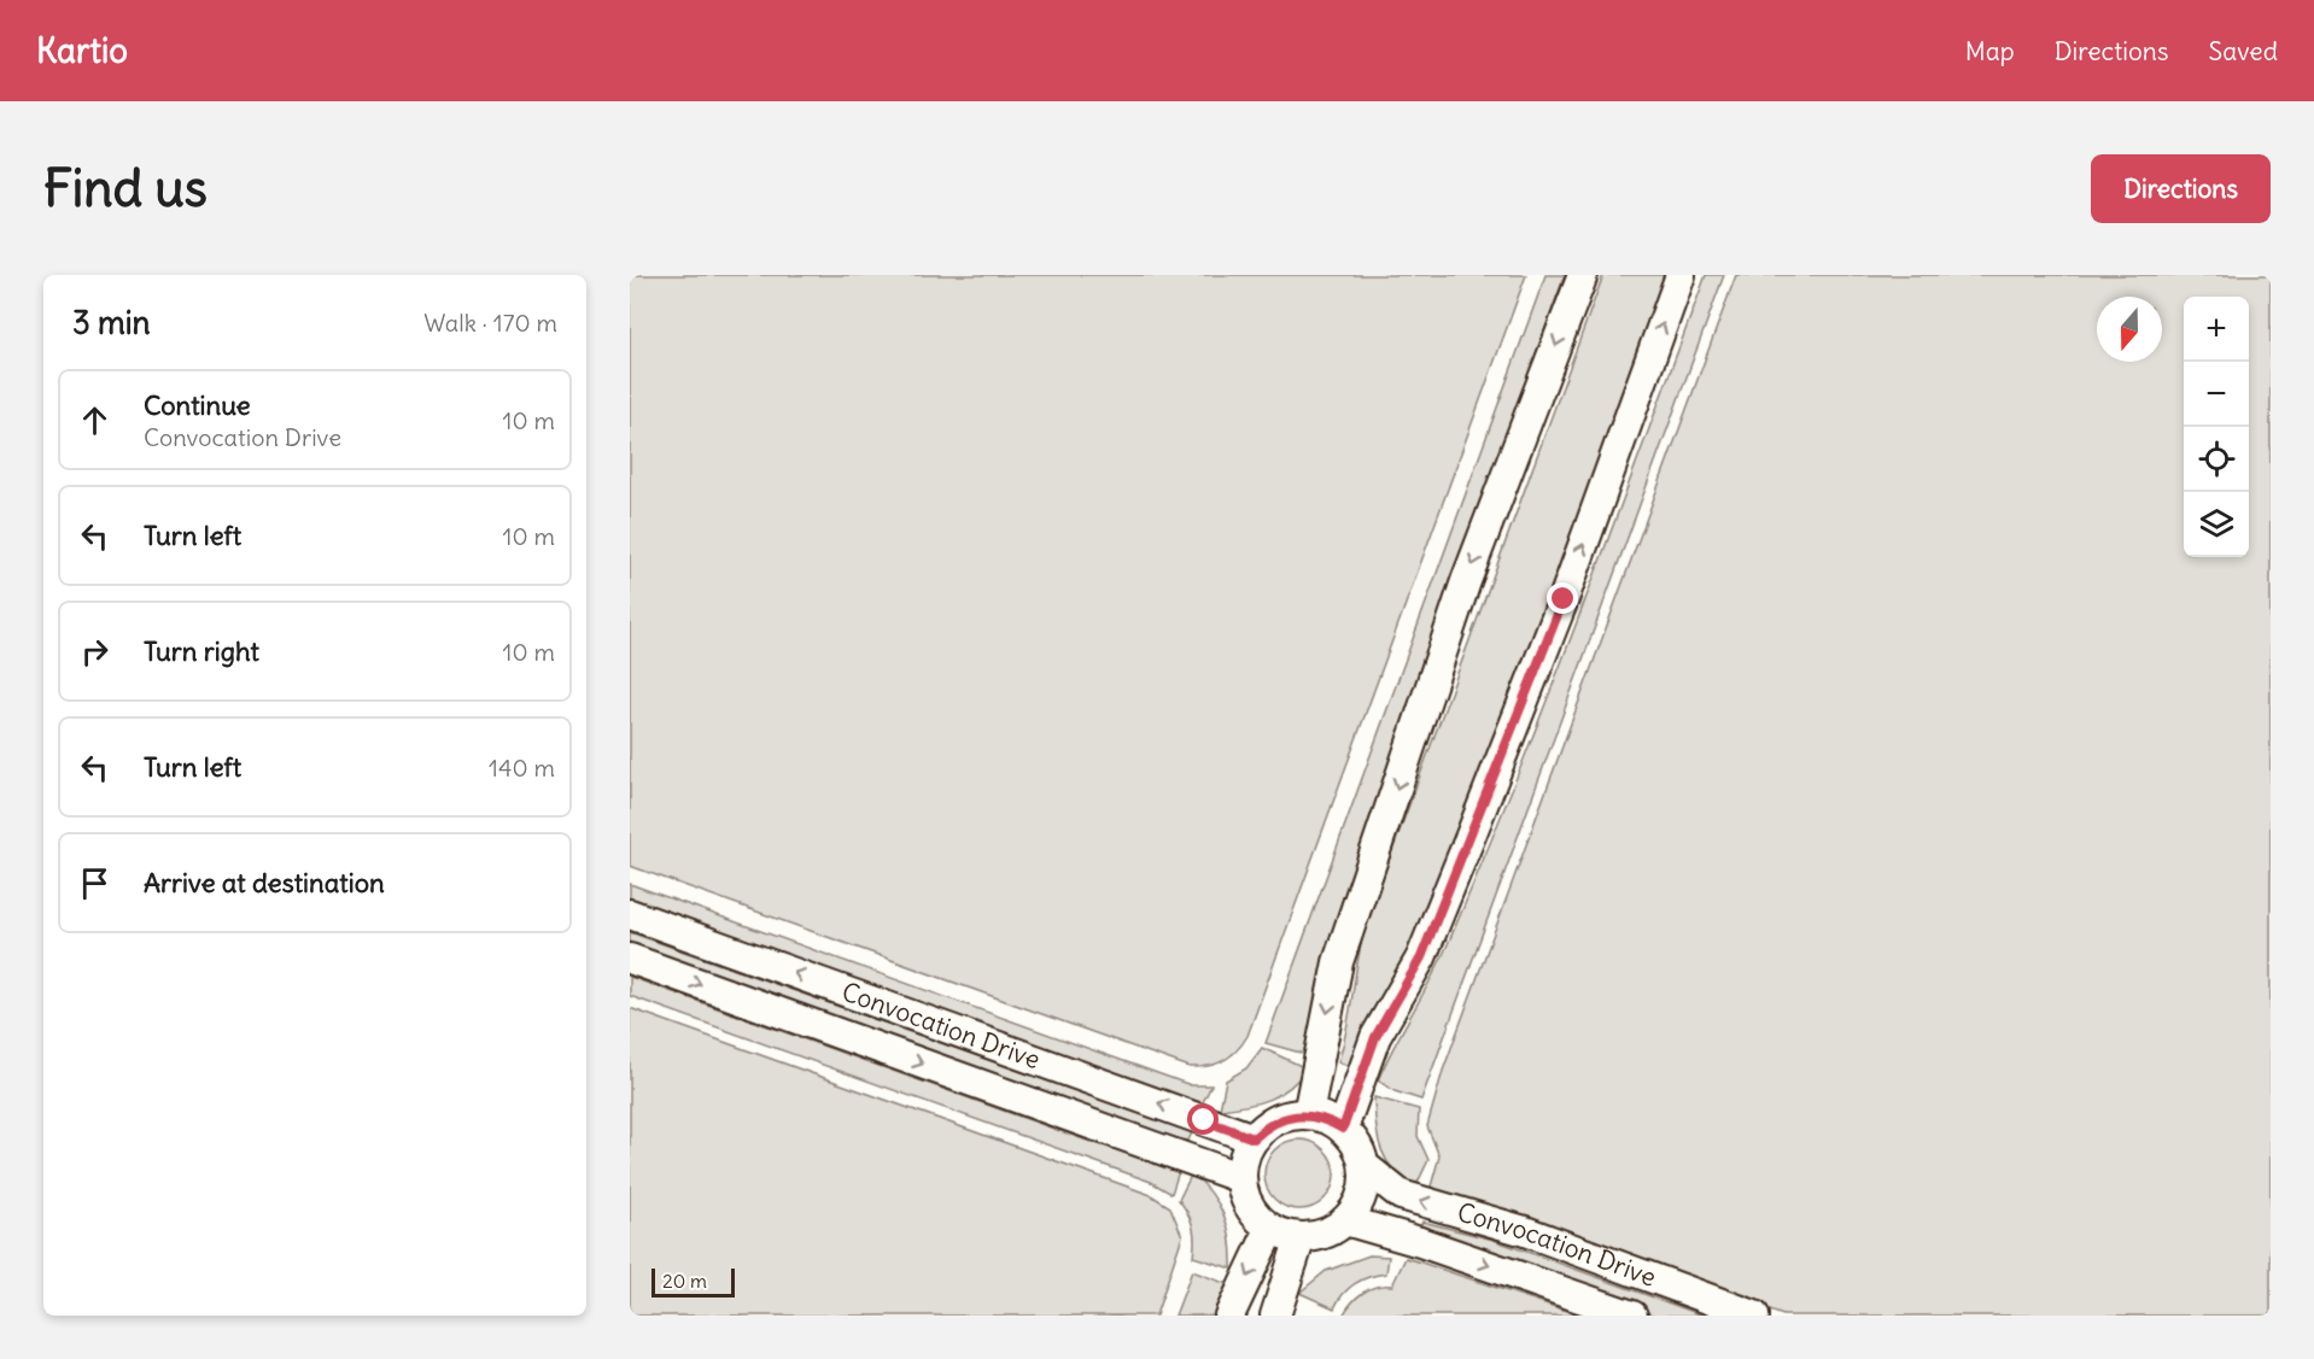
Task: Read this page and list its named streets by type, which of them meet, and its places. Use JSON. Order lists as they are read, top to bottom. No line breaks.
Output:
{"streets":{"street":["Convocation Drive"]},"scale_bar":"20 m","north":"bottom","page":{"header":"Kartio","nav":["Map","Directions","Saved"],"buttons":"Directions","title":"Find us","heading":["3 min","Walk · 170 m"],"map_buttons":["+","−"],"list":[["Continue","Convocation Drive","10 m"],["Turn left","10 m"],["Turn right","10 m"],["Turn left","140 m"],"Arrive at destination"],"scale":"20 m"}}
